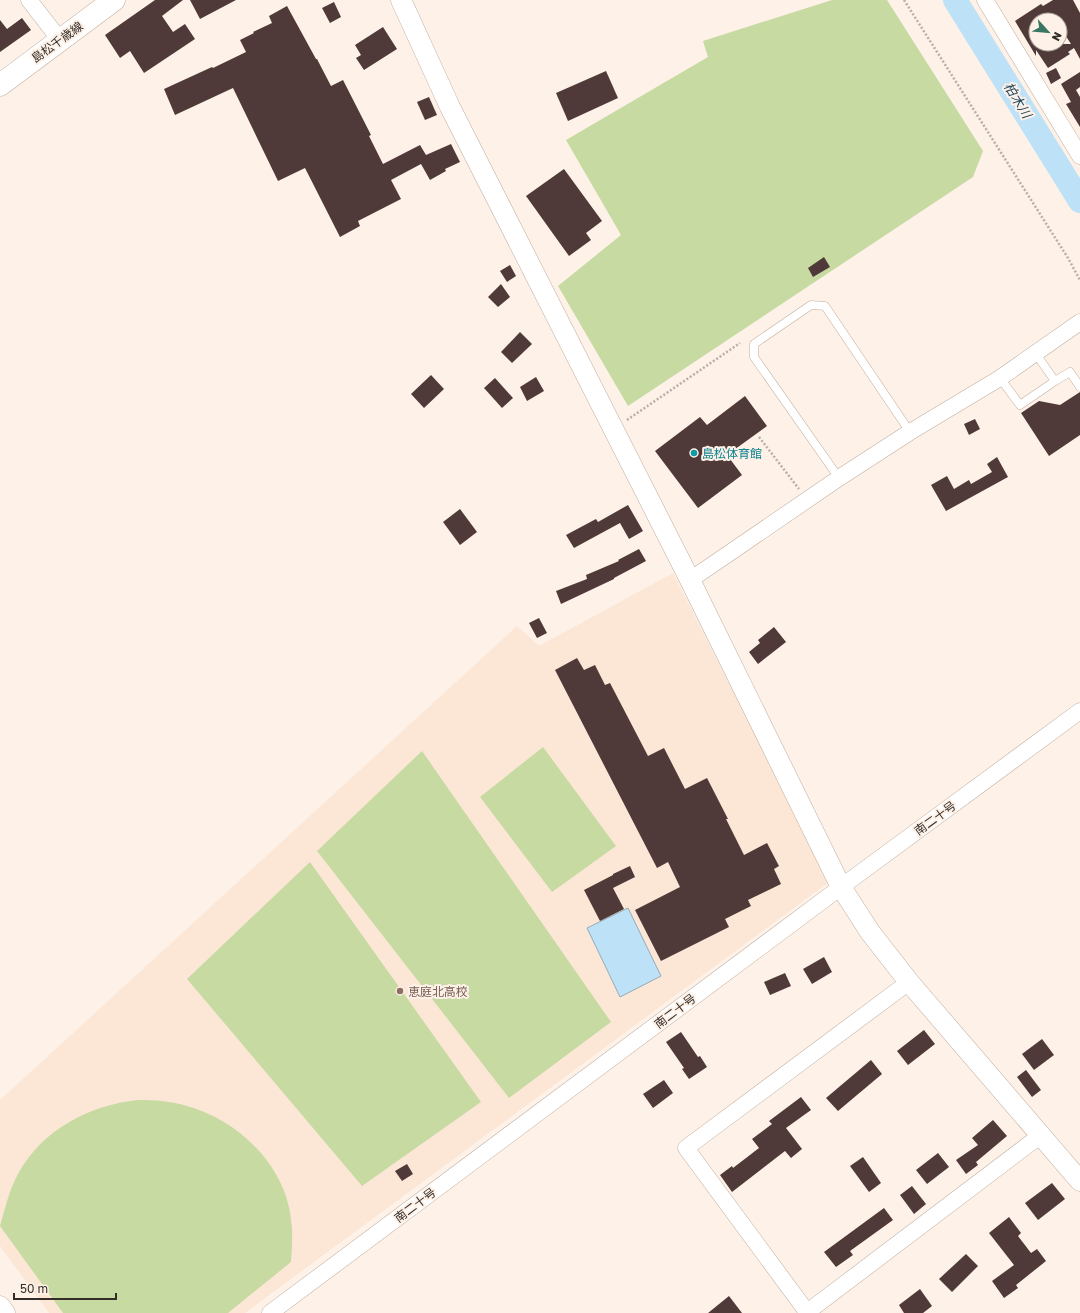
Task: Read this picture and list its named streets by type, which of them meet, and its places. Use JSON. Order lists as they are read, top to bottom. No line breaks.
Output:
{"streets":{"main road":["島松千歳線"],"street":["南二十号"]},"water":["柏木川"],"places":["島松体育館","恵庭北高校"],"scale_bar":"50 m","north":"bottom right"}
